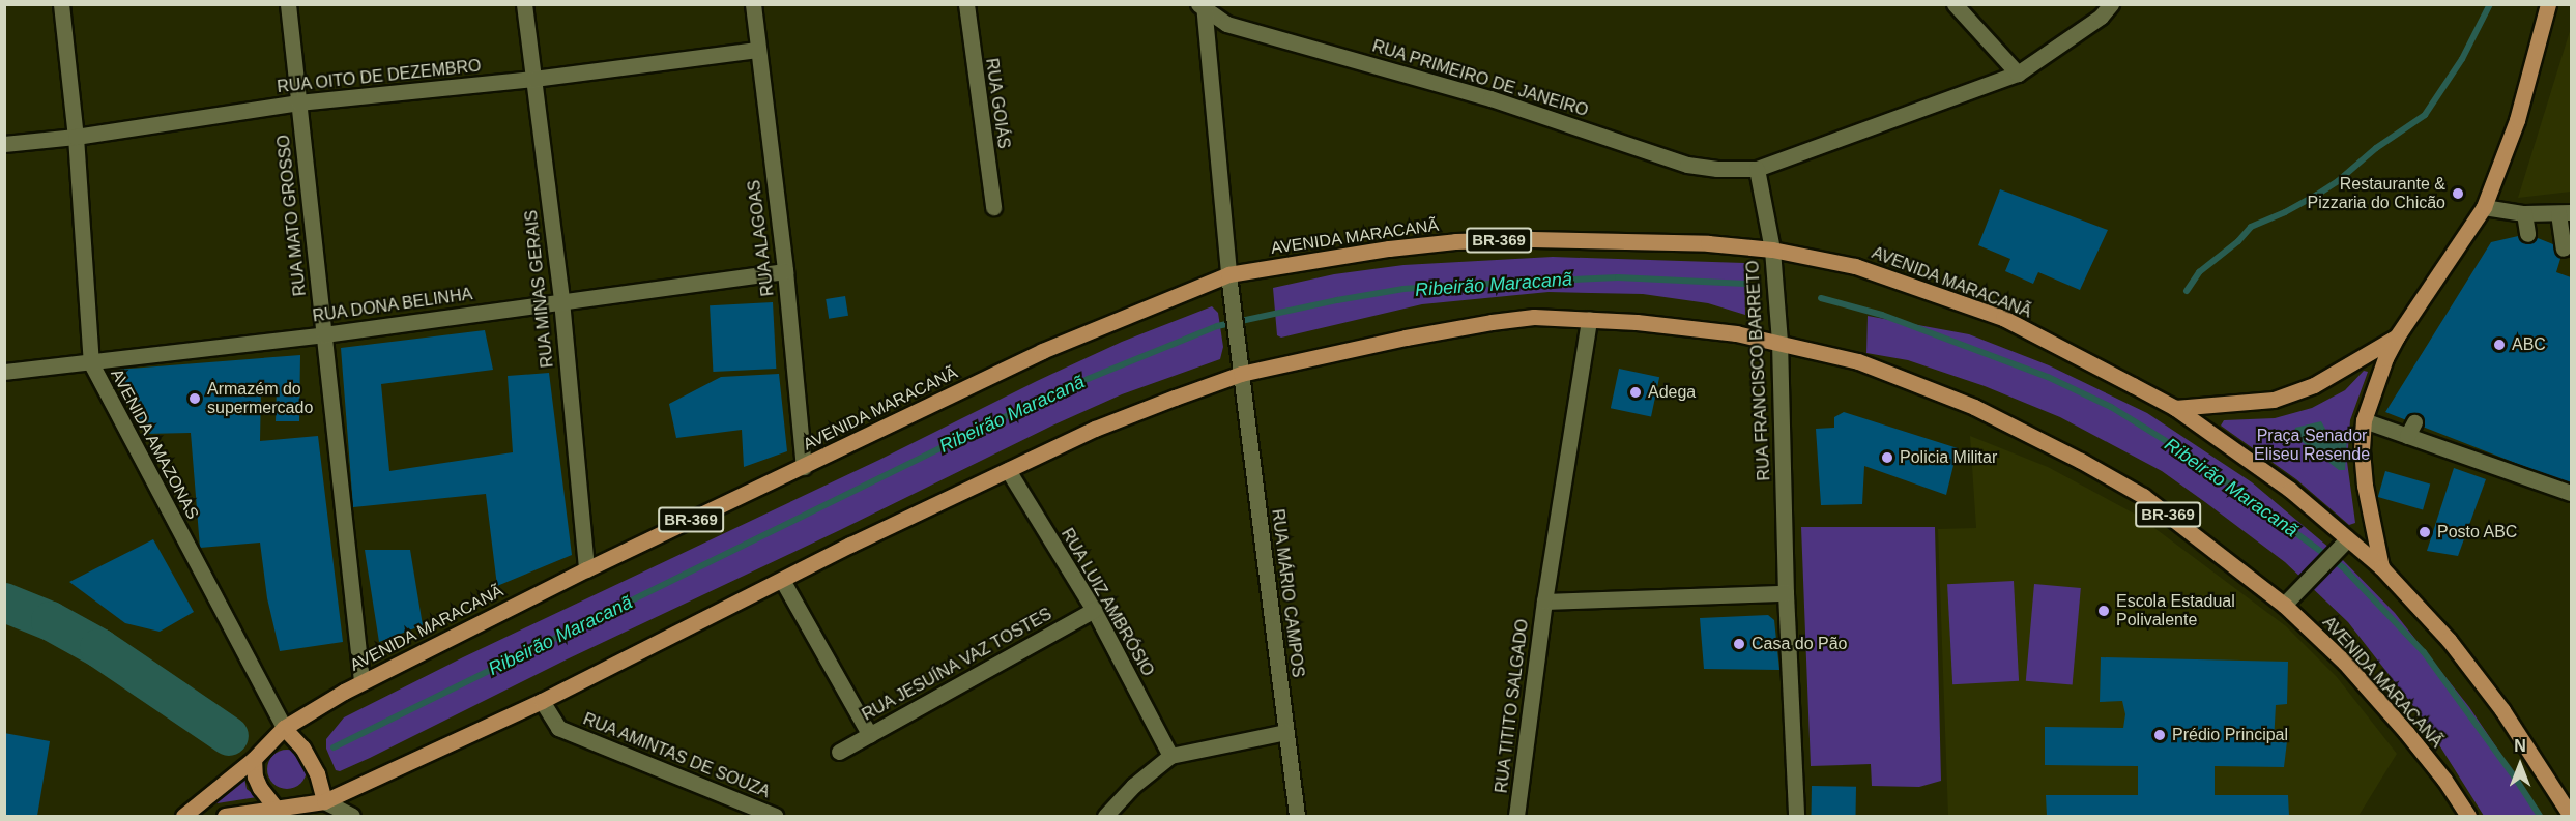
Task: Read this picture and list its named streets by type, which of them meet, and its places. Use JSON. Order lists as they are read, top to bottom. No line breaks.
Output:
{"streets":{"main road":["AVENIDA MARACANÃ","BR-369"],"street":["RUA OITO DE DEZEMBRO","RUA PRIMEIRO DE JANEIRO","RUA GOIÁS","RUA MATO GROSSO","RUA ALAGOAS","RUA MINAS GERAIS","RUA DONA BELINHA","RUA FRANCISCO BARRETO","AVENIDA AMAZONAS","RUA MÁRIO CAMPOS","RUA LUIZ AMBRÓSIO","RUA JESUÍNA VAZ TOSTES","RUA TITITO SALGADO","RUA AMINTAS DE SOUZA"]},"crossings":[["RUA OITO DE DEZEMBRO","RUA MATO GROSSO"],["RUA OITO DE DEZEMBRO","RUA ALAGOAS"],["RUA OITO DE DEZEMBRO","RUA MINAS GERAIS"],["RUA OITO DE DEZEMBRO","AVENIDA AMAZONAS"],["RUA PRIMEIRO DE JANEIRO","RUA FRANCISCO BARRETO"],["RUA PRIMEIRO DE JANEIRO","RUA MÁRIO CAMPOS"],["RUA MATO GROSSO","AVENIDA MARACANÃ"],["RUA MATO GROSSO","RUA DONA BELINHA"],["AVENIDA MARACANÃ","RUA ALAGOAS"],["AVENIDA MARACANÃ","RUA MINAS GERAIS"],["AVENIDA MARACANÃ","RUA FRANCISCO BARRETO"],["AVENIDA MARACANÃ","AVENIDA AMAZONAS"],["AVENIDA MARACANÃ","RUA MÁRIO CAMPOS"],["AVENIDA MARACANÃ","RUA LUIZ AMBRÓSIO"],["AVENIDA MARACANÃ","RUA TITITO SALGADO"],["AVENIDA MARACANÃ","RUA AMINTAS DE SOUZA"],["RUA ALAGOAS","RUA DONA BELINHA"],["RUA MINAS GERAIS","RUA DONA BELINHA"],["RUA DONA BELINHA","AVENIDA AMAZONAS"],["RUA LUIZ AMBRÓSIO","RUA JESUÍNA VAZ TOSTES"]],"water":["Ribeirão Maracanã"],"parks":["Praça Senador Eliseu Resende"],"places":["Restaurante & Pizzaria do Chicão","ABC","Adega","Armazém do supermercado","Policia Militar","Posto ABC","Escola Estadual Polivalente","Casa do Pão","Prédio Principal"],"north":"top"}
